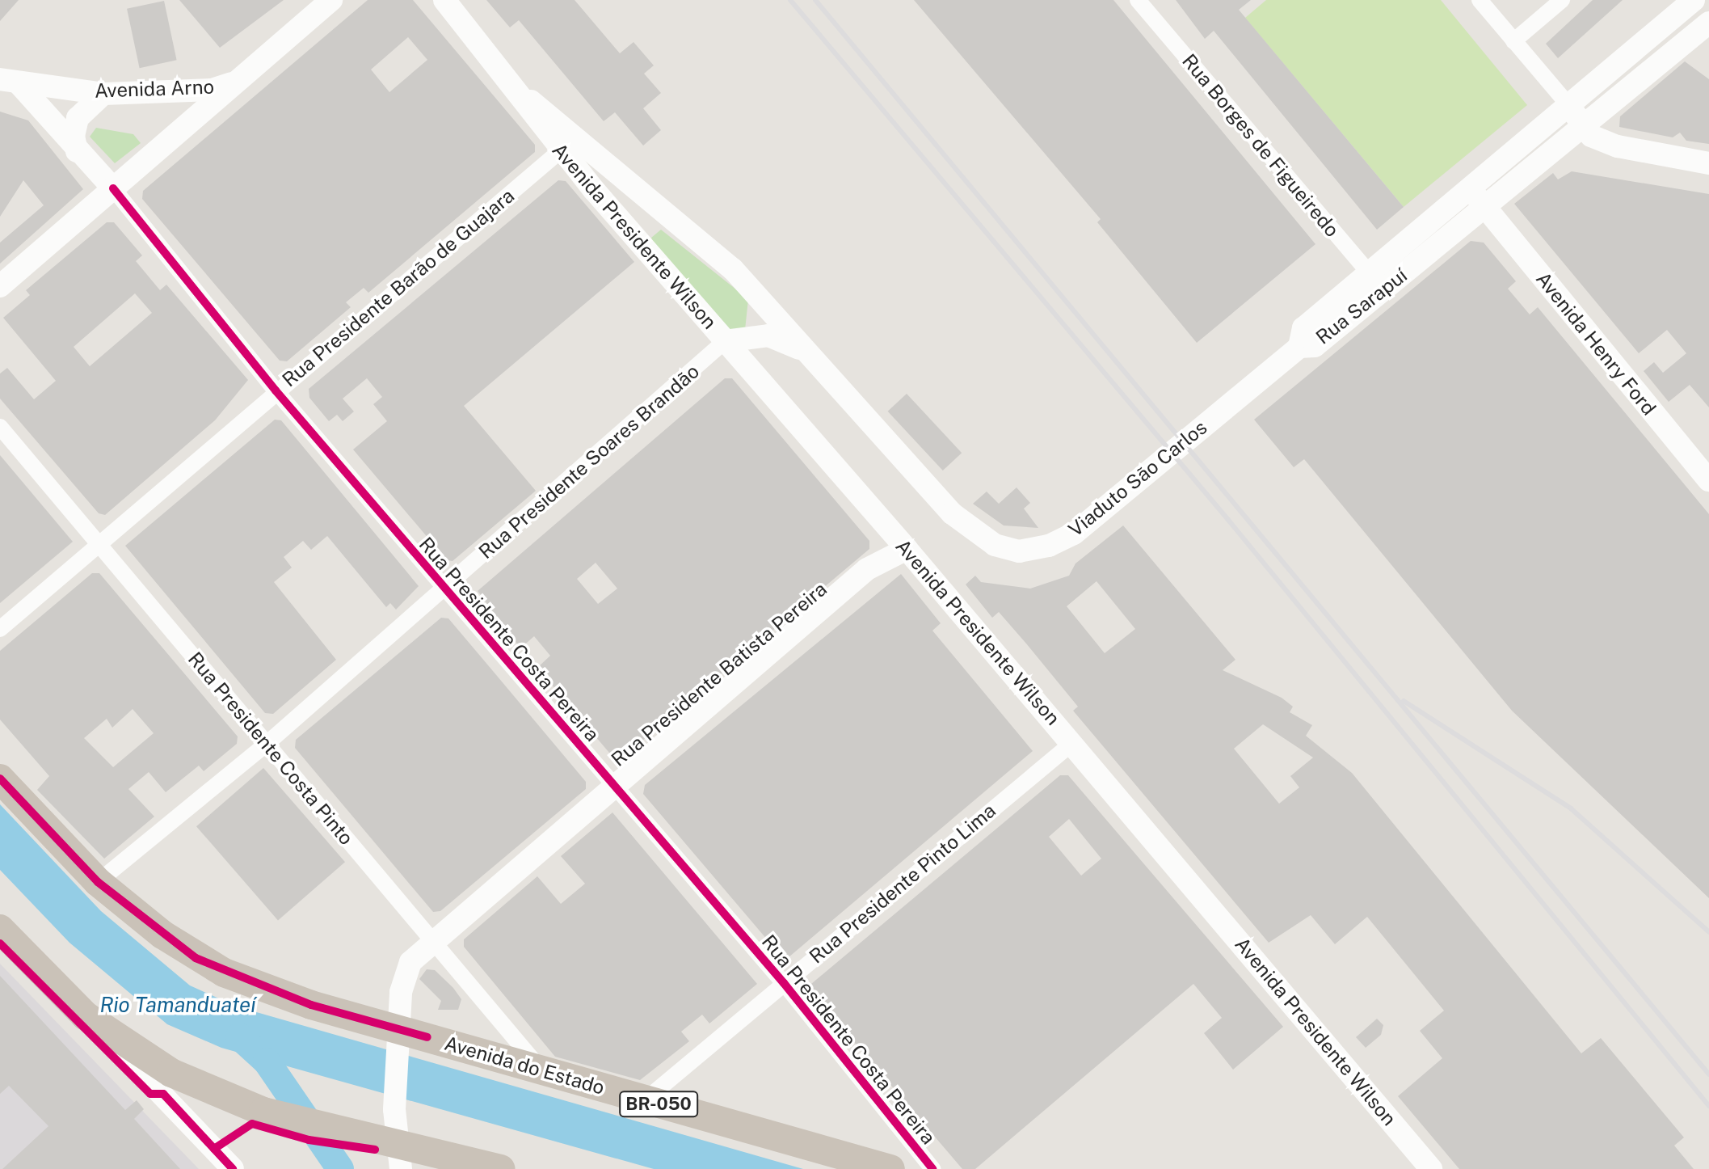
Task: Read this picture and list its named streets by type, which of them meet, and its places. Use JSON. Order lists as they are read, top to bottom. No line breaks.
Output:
{"streets":{"highway":["Avenida do Estado","BR-050"],"main road":["Avenida Arno","Avenida Presidente Wilson","Rua Sarapuí","Avenida Henry Ford","Viaduto São Carlos","Rua Presidente Costa Pereira","Rua Presidente Batista Pereira"],"street":["Rua Borges de Figueiredo","Rua Presidente Barão de Guajara","Rua Presidente Soares Brandão","Rua Presidente Costa Pinto","Rua Presidente Pinto Lima"]},"crossings":[["Avenida Arno","Rua Presidente Costa Pereira"],["Rua Borges de Figueiredo","Rua Sarapuí"],["Avenida Presidente Wilson","Rua Presidente Barão de Guajara"],["Avenida Presidente Wilson","Rua Presidente Soares Brandão"],["Avenida Presidente Wilson","Viaduto São Carlos"],["Avenida Presidente Wilson","Rua Presidente Batista Pereira"],["Avenida Presidente Wilson","Rua Presidente Pinto Lima"],["Rua Presidente Barão de Guajara","Rua Presidente Costa Pereira"],["Rua Presidente Barão de Guajara","Rua Presidente Costa Pinto"],["Rua Sarapuí","Avenida Henry Ford"],["Rua Sarapuí","Viaduto São Carlos"],["Rua Presidente Soares Brandão","Rua Presidente Costa Pereira"],["Rua Presidente Soares Brandão","Rua Presidente Costa Pinto"],["Rua Presidente Soares Brandão","Avenida do Estado"],["Rua Presidente Costa Pereira","Rua Presidente Batista Pereira"],["Rua Presidente Costa Pereira","Rua Presidente Pinto Lima"],["Rua Presidente Batista Pereira","Rua Presidente Costa Pinto"],["Rua Presidente Batista Pereira","Avenida do Estado"],["Rua Presidente Costa Pinto","Avenida do Estado"],["Rua Presidente Pinto Lima","Avenida do Estado"]],"water":["Rio Tamanduateí"]}
